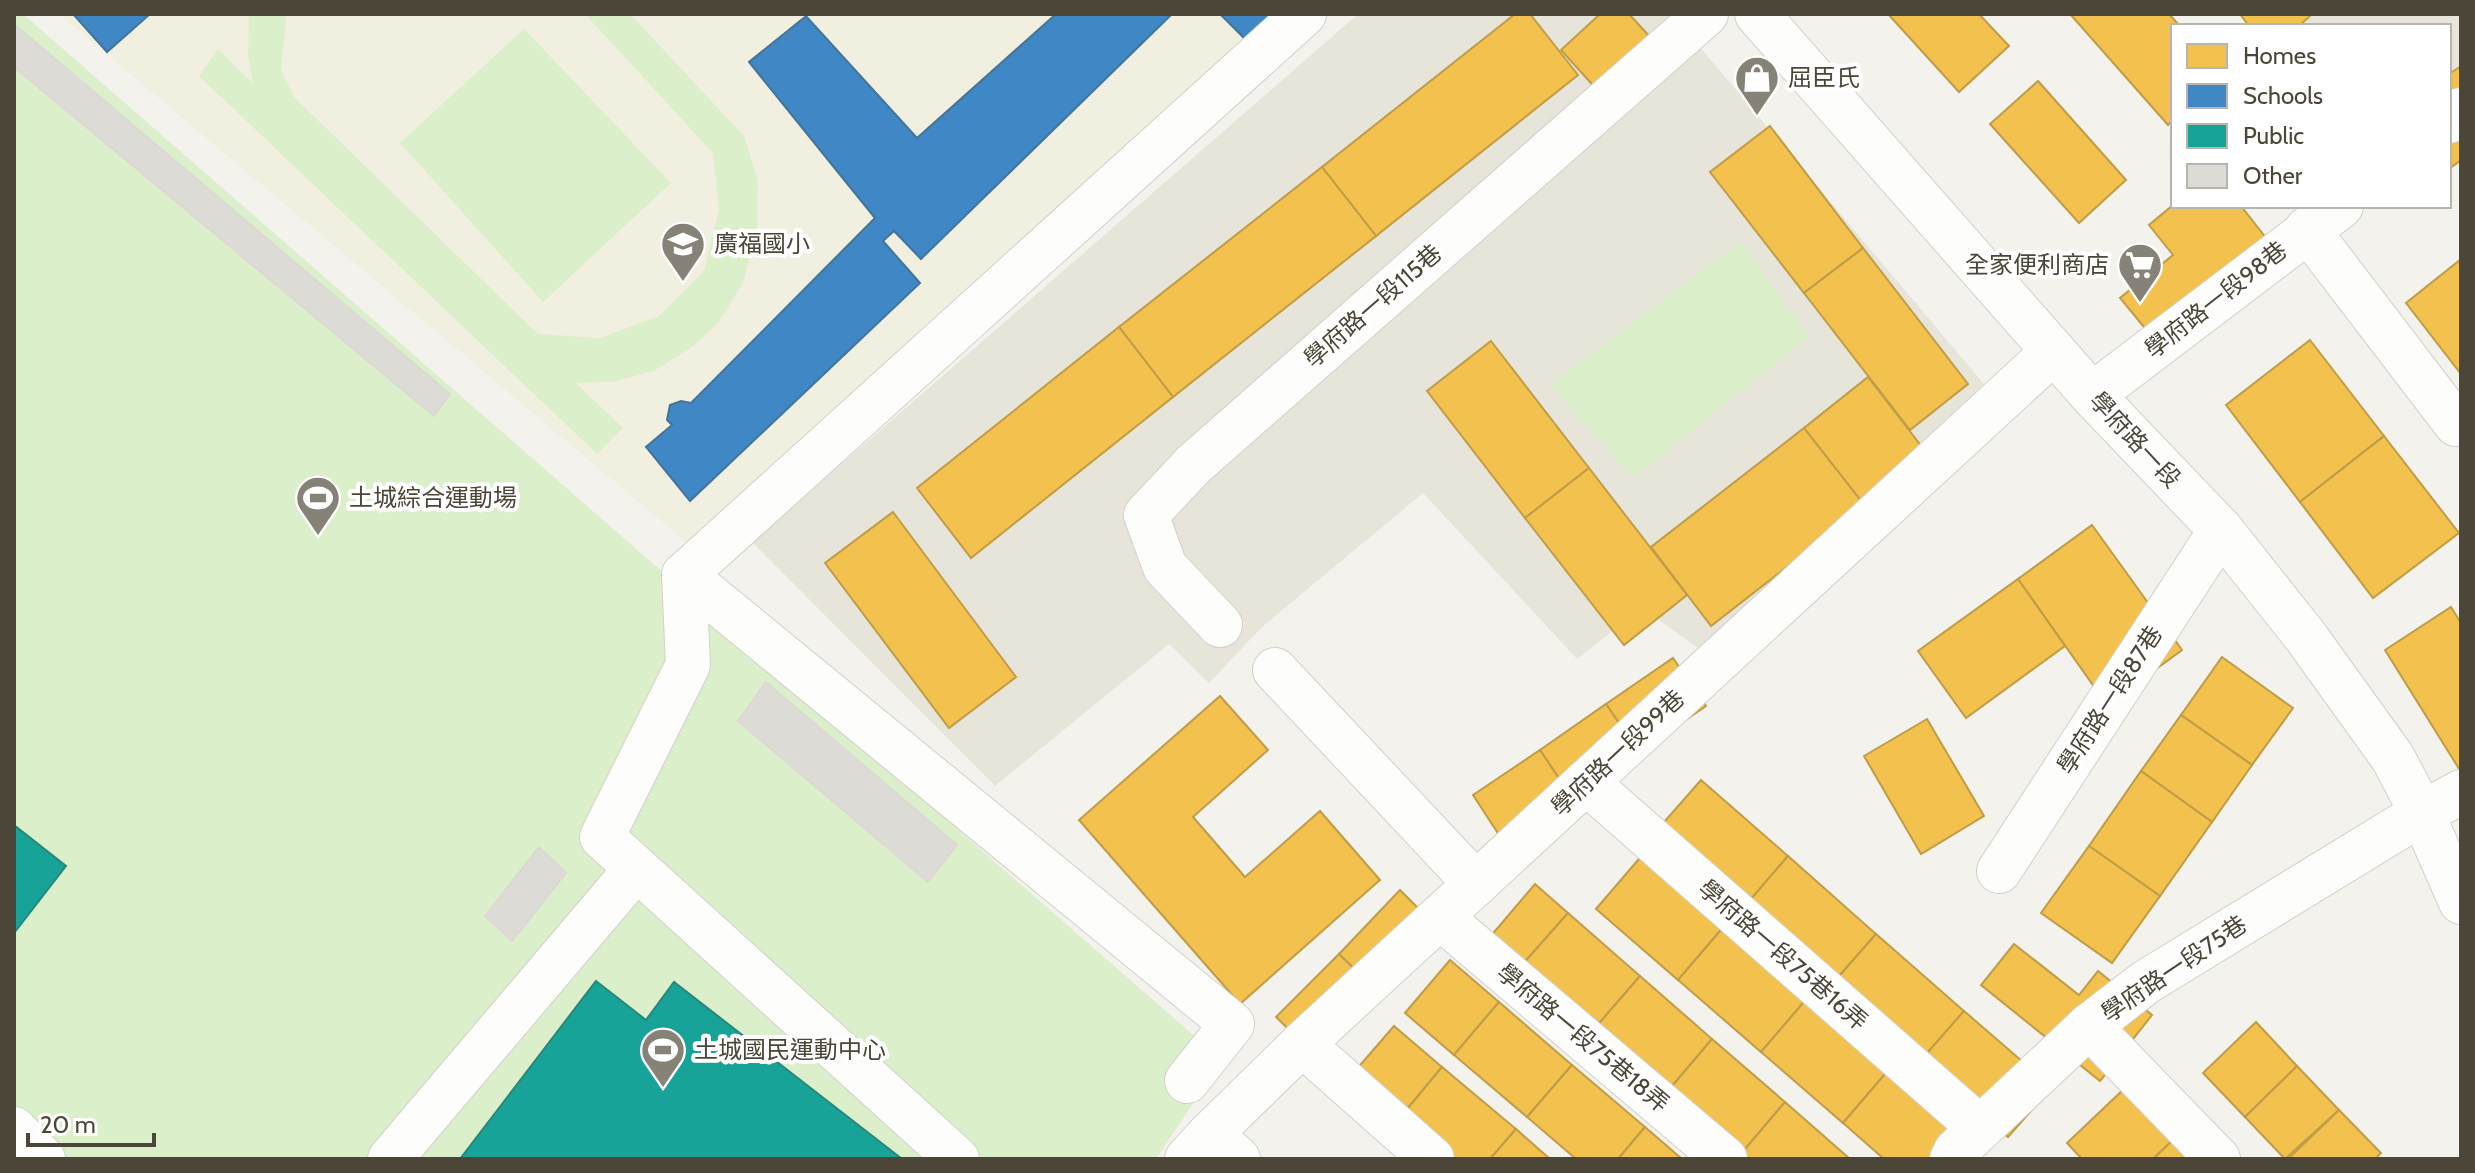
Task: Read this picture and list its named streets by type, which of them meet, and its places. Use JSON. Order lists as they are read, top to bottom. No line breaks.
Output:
{"streets":{"street":["學府路一段98巷","學府路一段115巷","學府路一段","學府路一段87巷","學府路一段99巷","學府路一段75巷16弄","學府路一段75巷","學府路一段75巷18弄"]},"crossings":[["學府路一段98巷","學府路一段"],["學府路一段","學府路一段87巷"],["學府路一段","學府路一段99巷"],["學府路一段","學府路一段75巷"],["學府路一段99巷","學府路一段75巷16弄"],["學府路一段99巷","學府路一段75巷18弄"],["學府路一段75巷16弄","學府路一段75巷"]],"places":{"shop":["屈臣氏"],"school or university":["廣福國小"],"supermarket":["全家便利商店"],"sports":["土城綜合運動場","土城國民運動中心"]},"legend":["Homes","Schools","Public","Other"],"scale_bar":"20 m"}
